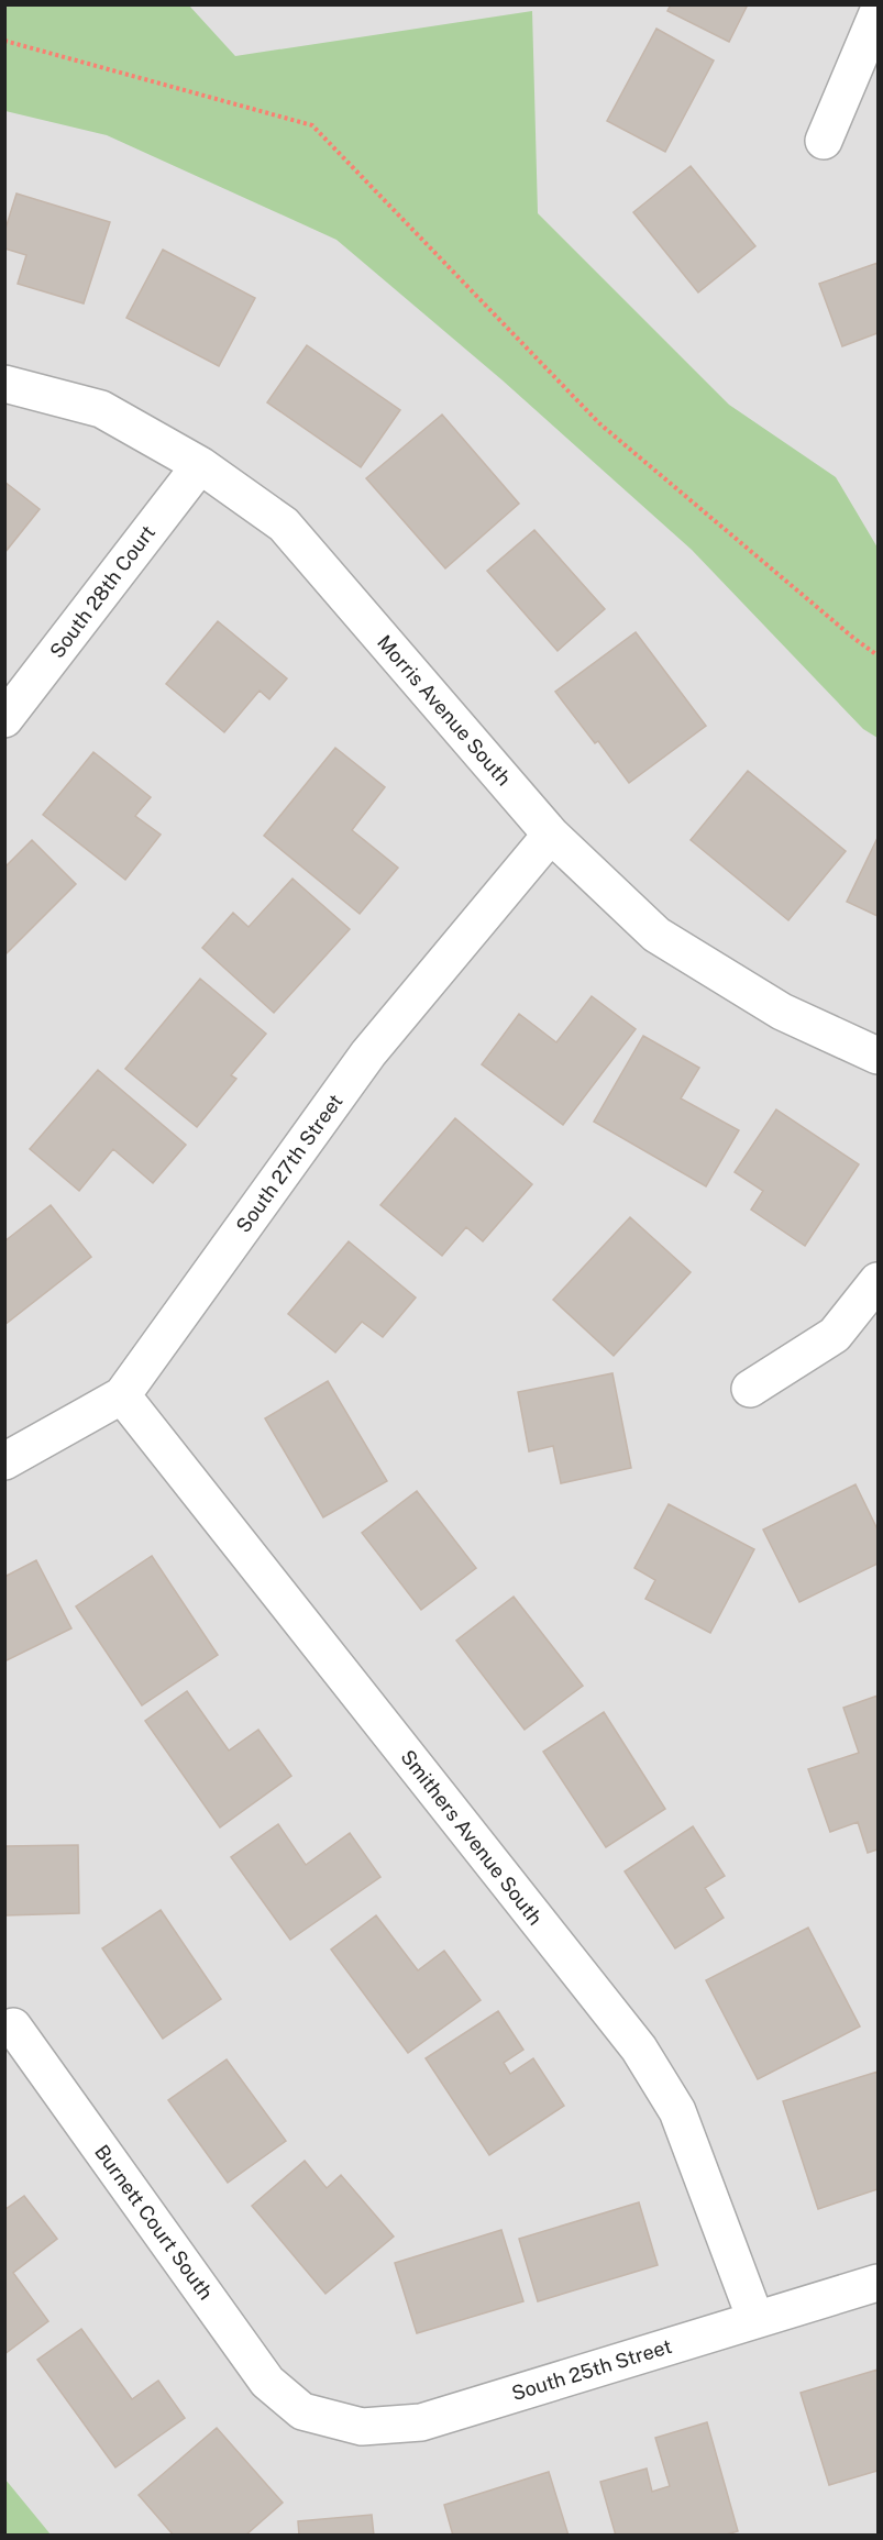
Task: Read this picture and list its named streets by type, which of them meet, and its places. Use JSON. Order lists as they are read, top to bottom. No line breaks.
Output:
{"streets":{"street":["South 28th Court","Morris Avenue South","South 27th Street","Smithers Avenue South","Burnett Court South","South 25th Street"]},"crossings":[["South 28th Court","Morris Avenue South"],["Morris Avenue South","South 27th Street"],["South 27th Street","Smithers Avenue South"],["Smithers Avenue South","South 25th Street"],["Burnett Court South","South 25th Street"]]}
